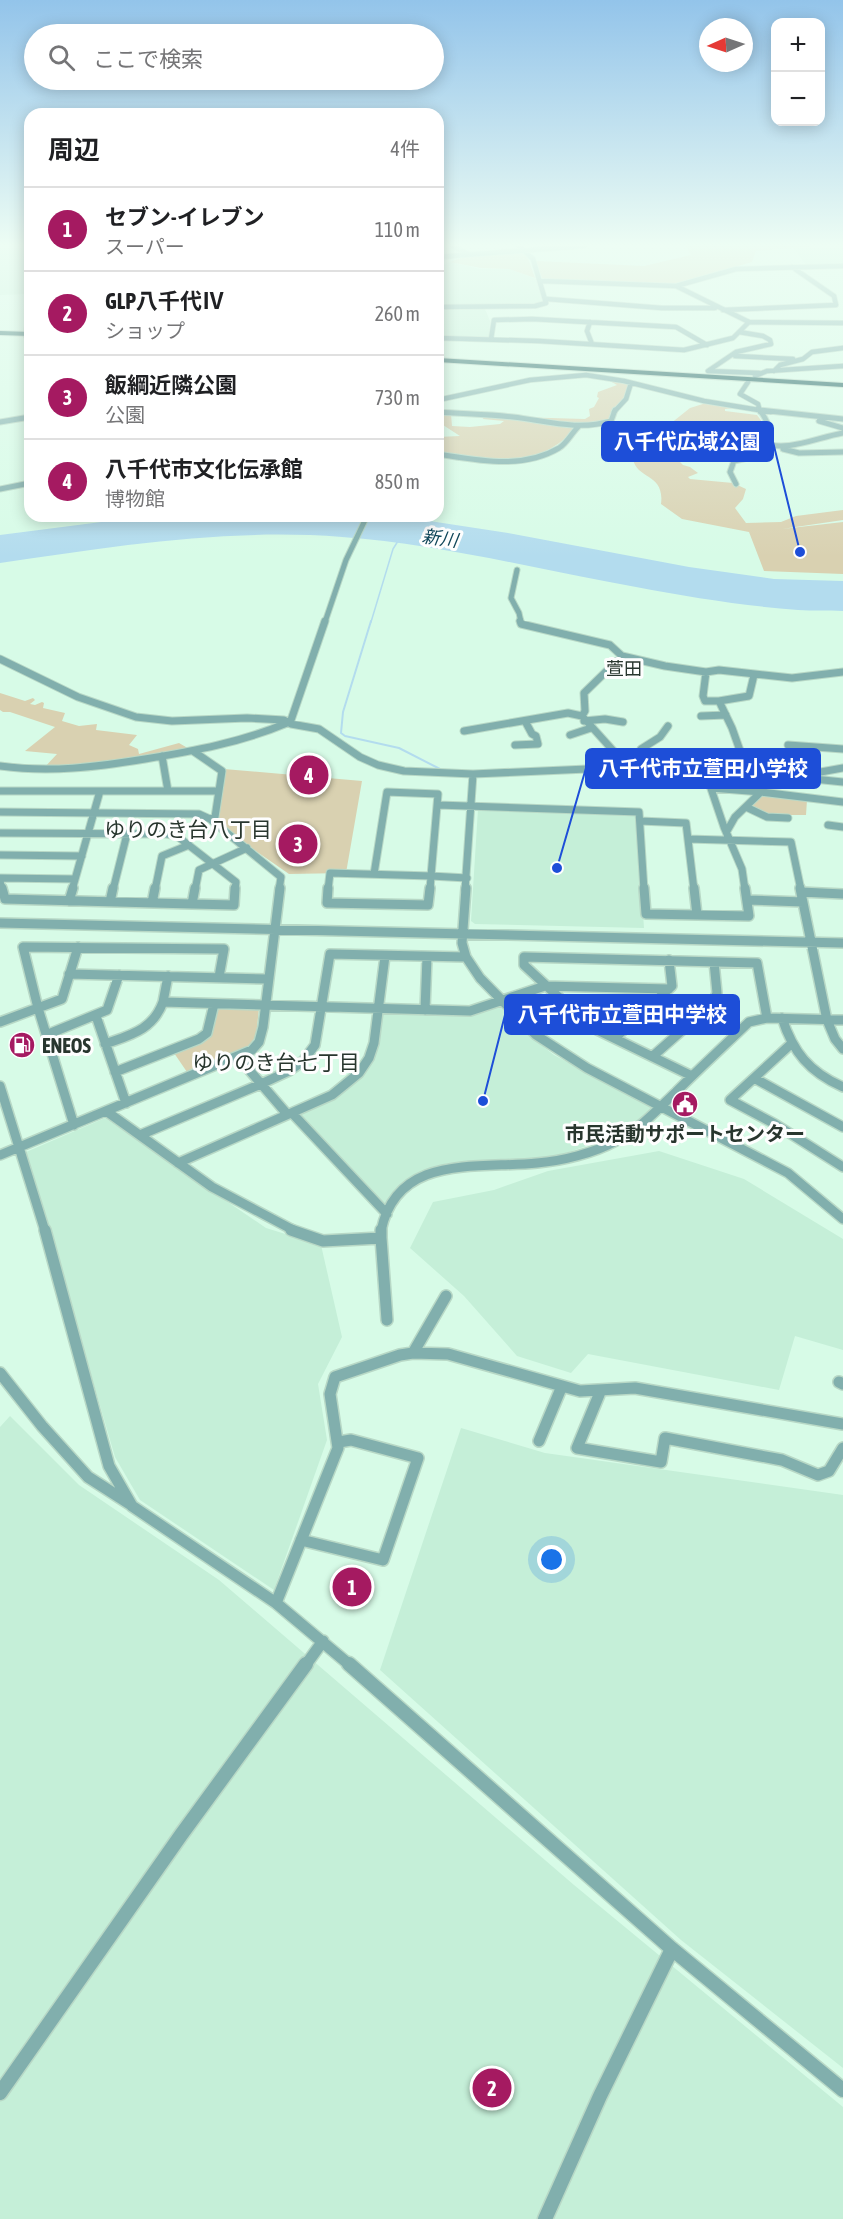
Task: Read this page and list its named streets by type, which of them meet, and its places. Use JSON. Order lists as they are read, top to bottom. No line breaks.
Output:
{"districts":["萱田","ゆりのき台八丁目","ゆりのき台七丁目"],"water":["新川"],"places":{"other":["八千代広域公園","八千代市立萱田小学校","八千代市立萱田中学校"],"fuel station":["ENEOS"],"public building":["市民活動サポートセンター"]},"north":"left","page":{"map_buttons":["+","−"],"search":"ここで検索","heading":["周辺","4件"],"list":[{"mark":"1","name":"セブン-イレブン","note":"スーパー","value":"110 m"},{"mark":"2","name":"GLP八千代Ⅳ","note":"ショップ","value":"260 m"},{"mark":"3","name":"飯綱近隣公園","note":"公園","value":"730 m"},{"mark":"4","name":"八千代市文化伝承館","note":"博物館","value":"850 m"}],"pins":["4","3","1","2"]}}
